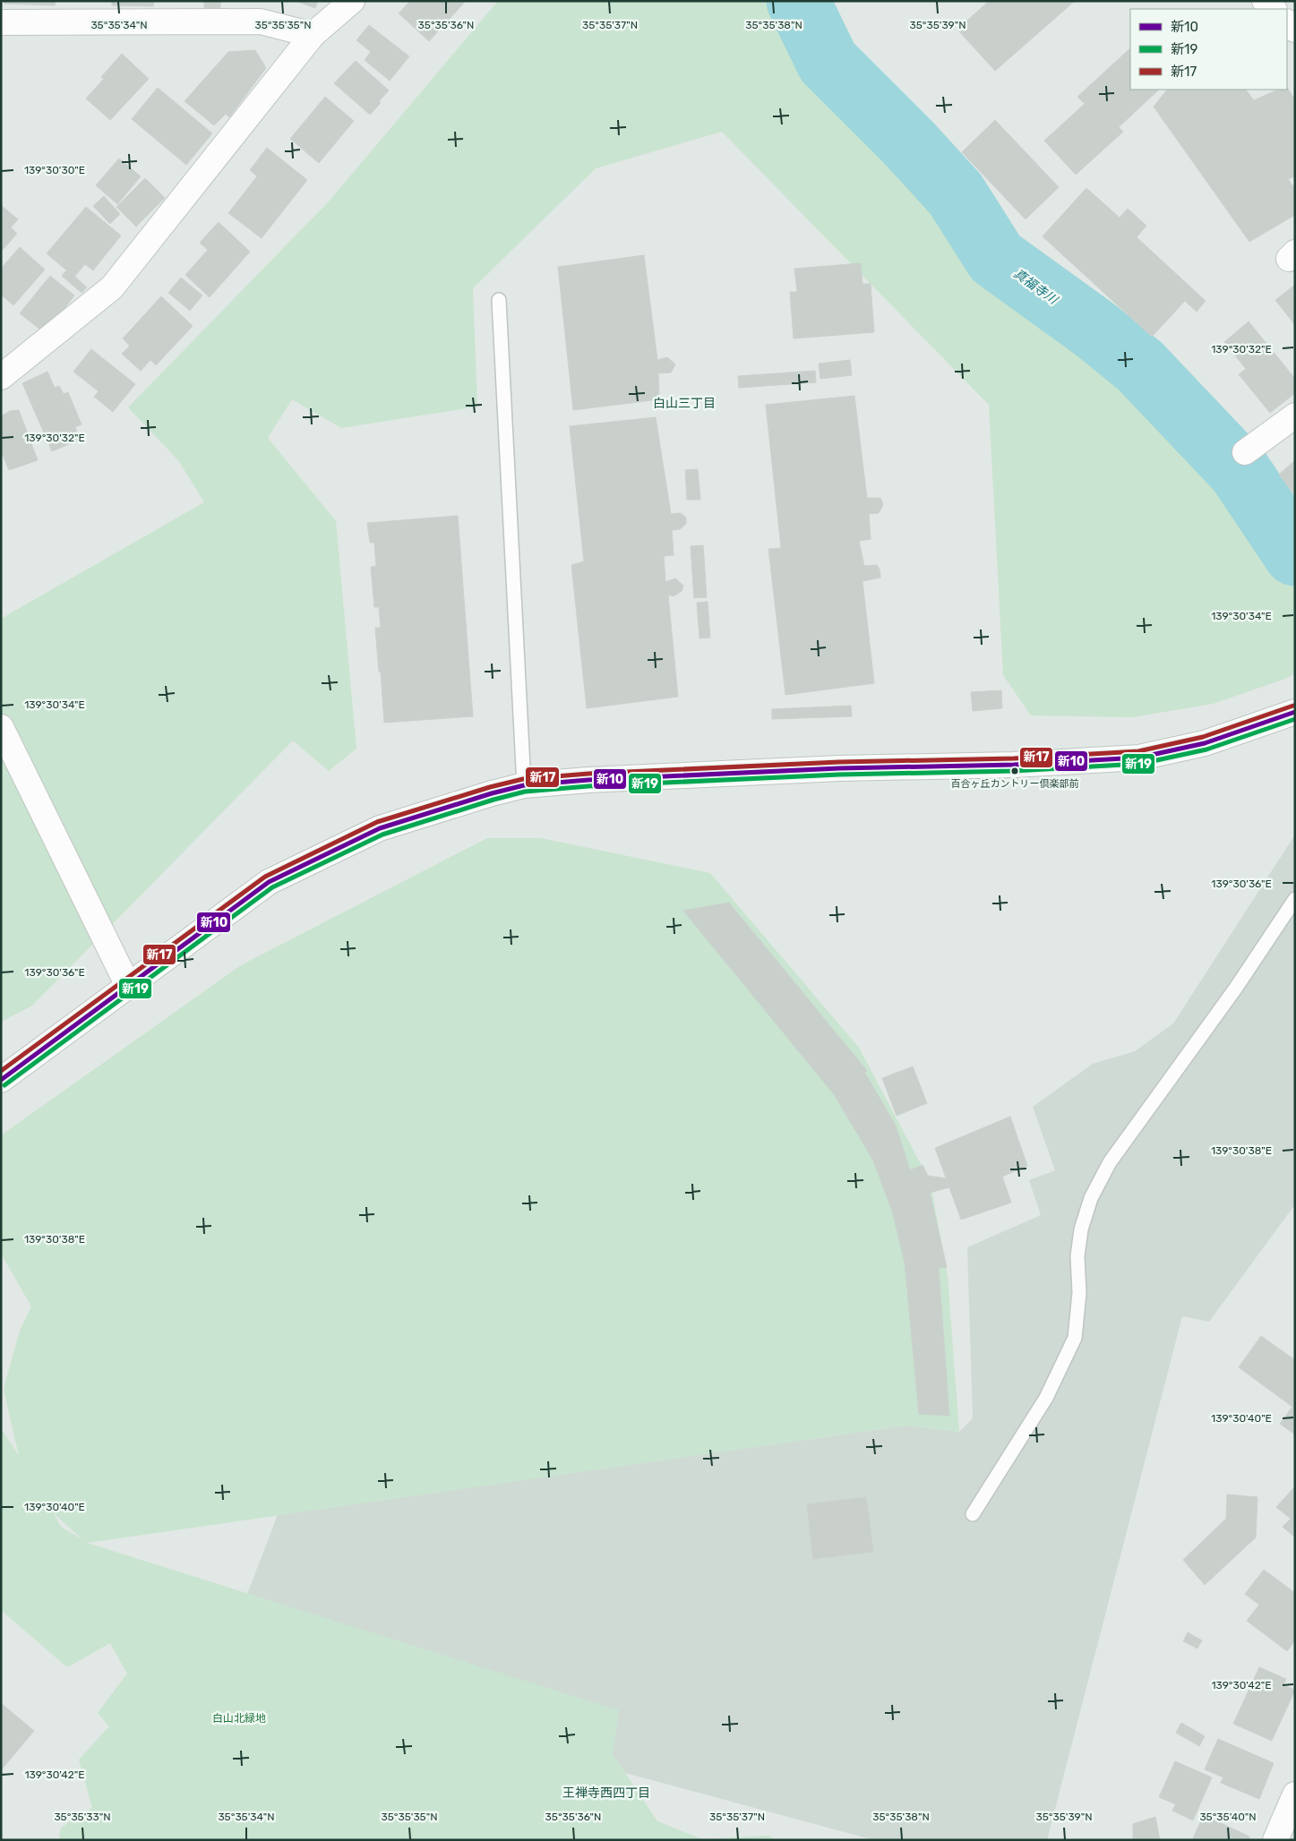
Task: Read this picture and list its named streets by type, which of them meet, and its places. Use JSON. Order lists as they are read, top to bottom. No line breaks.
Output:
{"districts":["白山三丁目","王禅寺西四丁目"],"water":["真福寺川"],"parks":["白山北緑地"],"places":["百合ヶ丘カントリー倶楽部前"],"lines":["transit line 新17","transit line 新10","transit line 新19"],"legend":["新10","新19","新17"],"coordinates":["35°35'34\"N","35°35'35\"N","35°35'36\"N","35°35'37\"N","35°35'38\"N","35°35'39\"N","139°30'30\"E","139°30'32\"E","139°30'34\"E","139°30'36\"E","139°30'38\"E","139°30'40\"E","139°30'42\"E","35°35'33\"N","35°35'40\"N"]}
